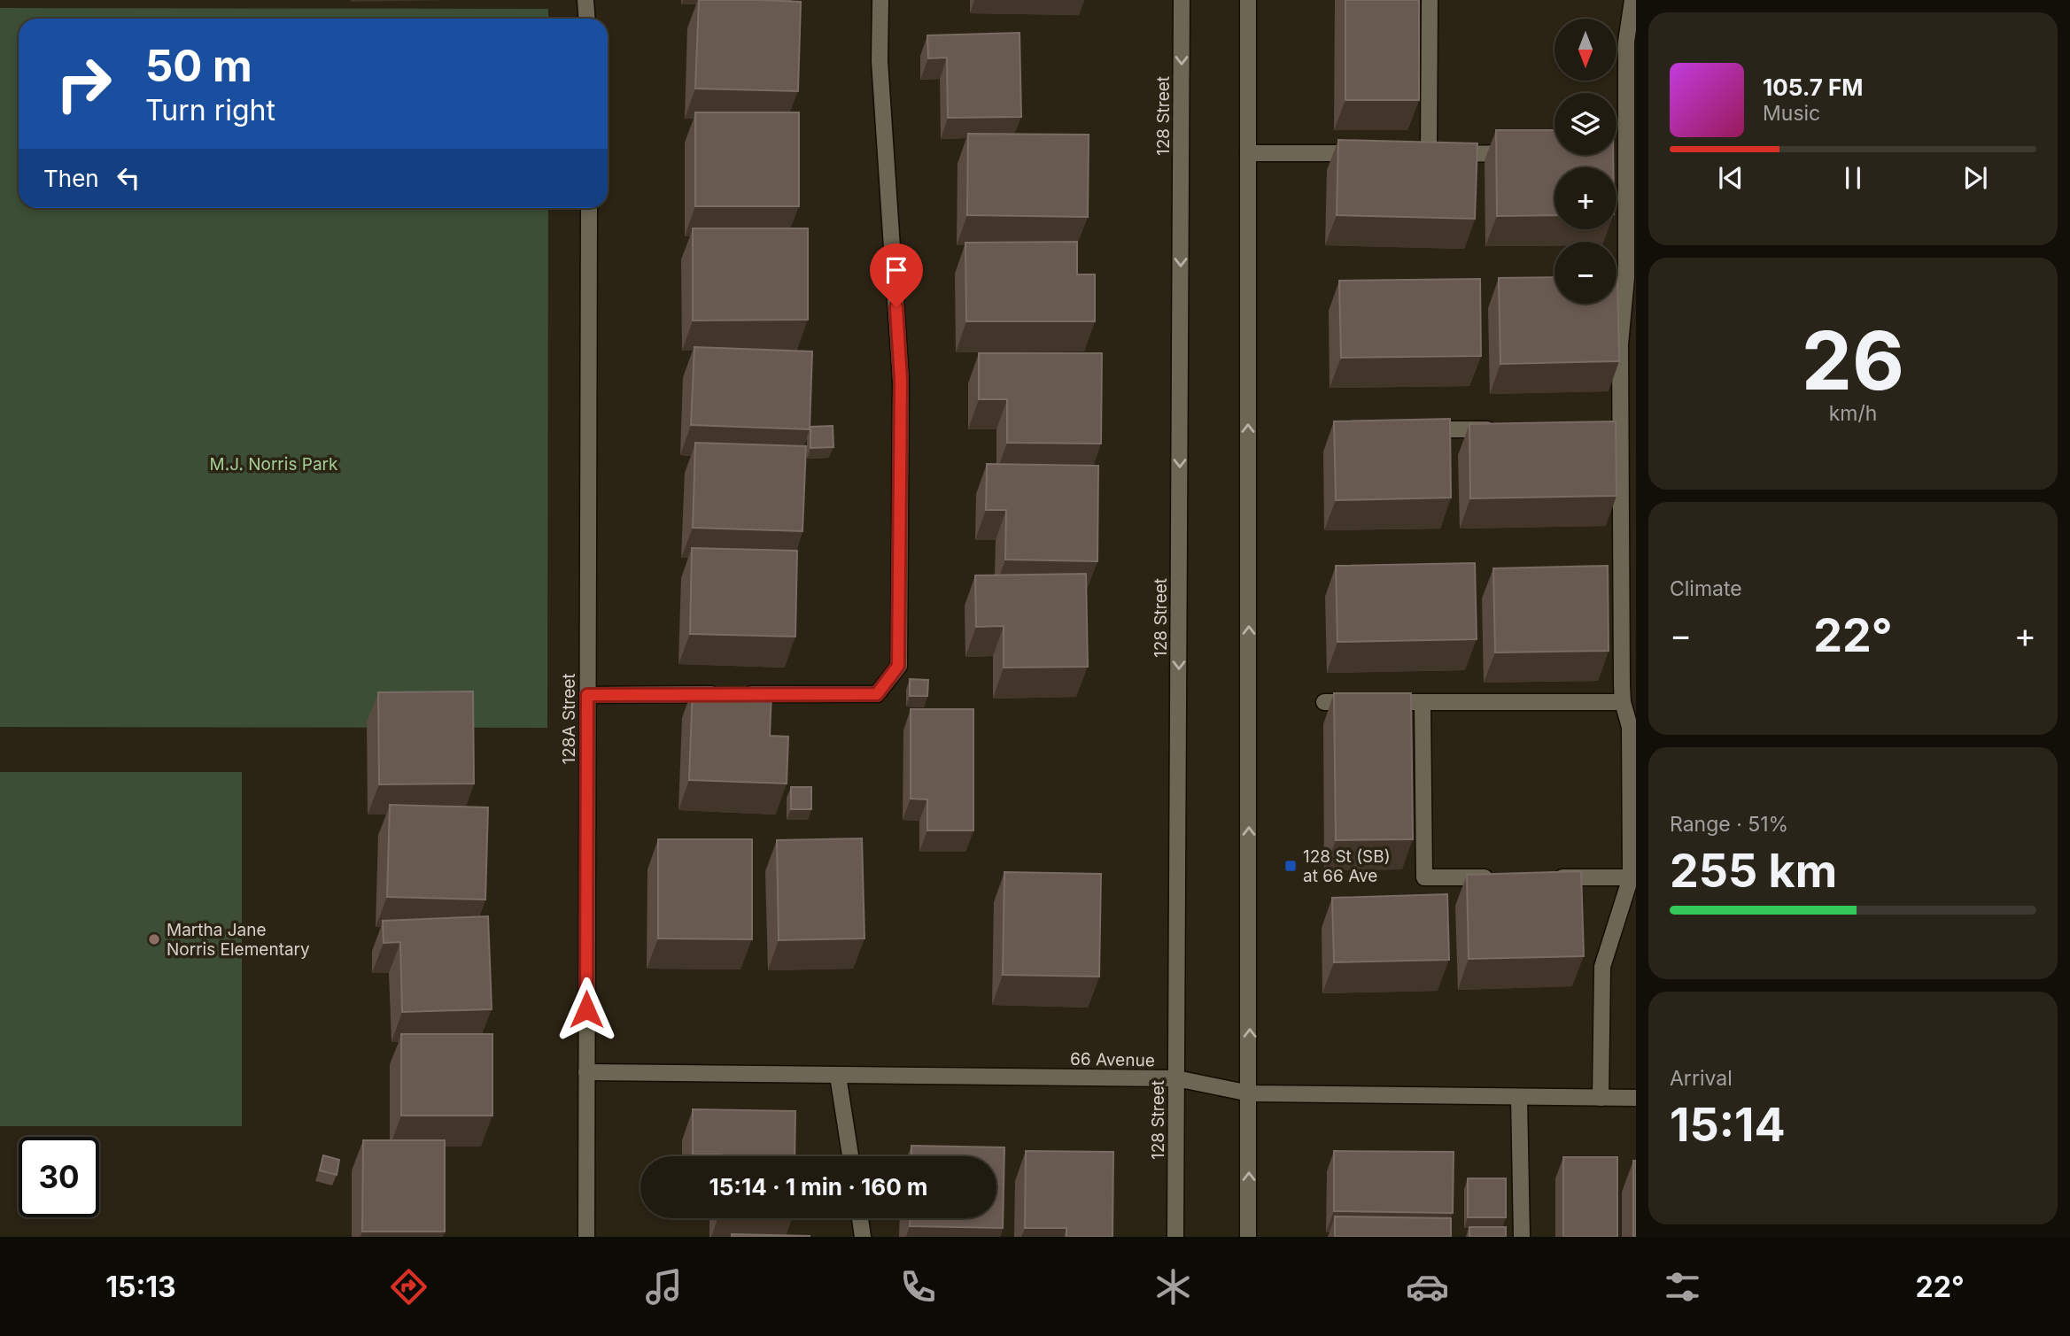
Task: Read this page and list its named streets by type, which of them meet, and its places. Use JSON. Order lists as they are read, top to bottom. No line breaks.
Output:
{"streets":{"main road":["128 Street","128A Street","66 Avenue"]},"crossings":[["128 Street","66 Avenue"],["128A Street","66 Avenue"]],"parks":["M.J. Norris Park"],"places":{"transit":["128 St (SB) at 66 Ave"],"other":["Martha Jane Norris Elementary"]},"north":"bottom","page":{"map_buttons":["+","−"],"turn":["50 m","Turn right"],"song":["105.7 FM","Music"],"then":"Then","tile":[["26","km/h"],"Climate",["Range · 51%","255 km"],["Arrival","15:14"]],"heat":["−","22°","+"],"limit":"30","trip":"15:14 · 1 min · 160 m","tabs":["15:13","22°"]}}
